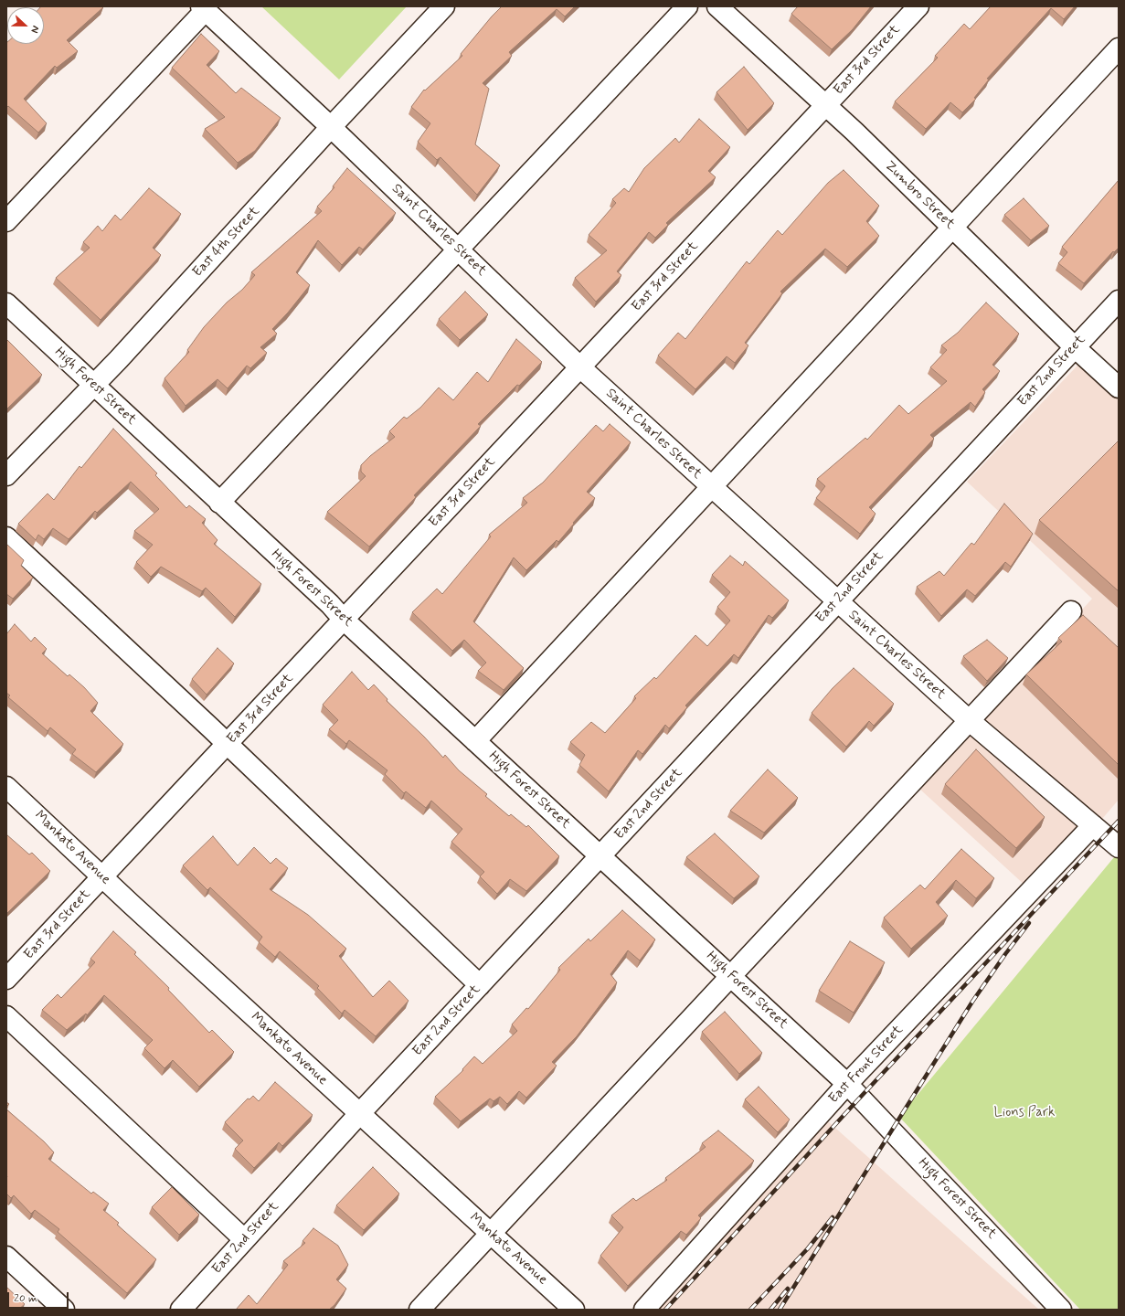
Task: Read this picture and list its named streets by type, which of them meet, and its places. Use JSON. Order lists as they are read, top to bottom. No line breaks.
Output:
{"streets":{"street":["East 3rd Street","Zumbro Street","Saint Charles Street","East 4th Street","East 2nd Street","High Forest Street","Mankato Avenue","East Front Street"]},"crossings":[["East 3rd Street","Zumbro Street"],["East 3rd Street","Saint Charles Street"],["East 3rd Street","High Forest Street"],["East 3rd Street","Mankato Avenue"],["Zumbro Street","East 2nd Street"],["Saint Charles Street","East 4th Street"],["Saint Charles Street","East 2nd Street"],["Saint Charles Street","East Front Street"],["East 4th Street","High Forest Street"],["East 2nd Street","High Forest Street"],["East 2nd Street","Mankato Avenue"],["High Forest Street","East Front Street"]],"parks":["Lions Park"],"scale_bar":"20 m","north":"right"}
